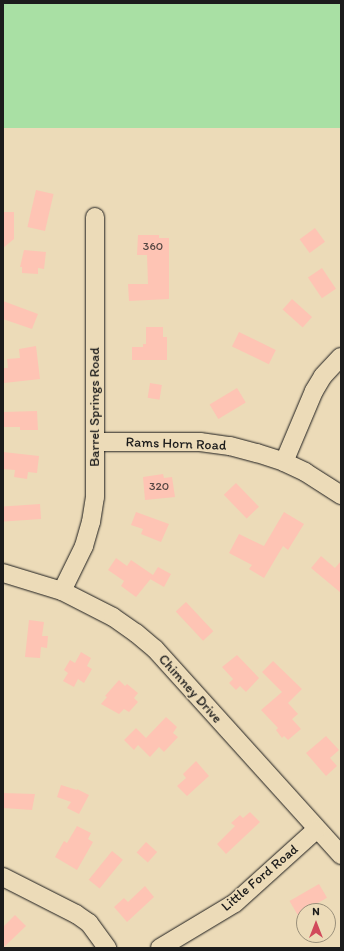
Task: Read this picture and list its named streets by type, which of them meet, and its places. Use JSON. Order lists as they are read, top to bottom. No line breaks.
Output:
{"streets":{"street":["Barrel Springs Road","Rams Horn Road","Chimney Drive","Little Ford Road"]},"crossings":[["Barrel Springs Road","Rams Horn Road"],["Barrel Springs Road","Chimney Drive"],["Chimney Drive","Little Ford Road"]],"house_numbers":["360","320"],"north":"top"}
